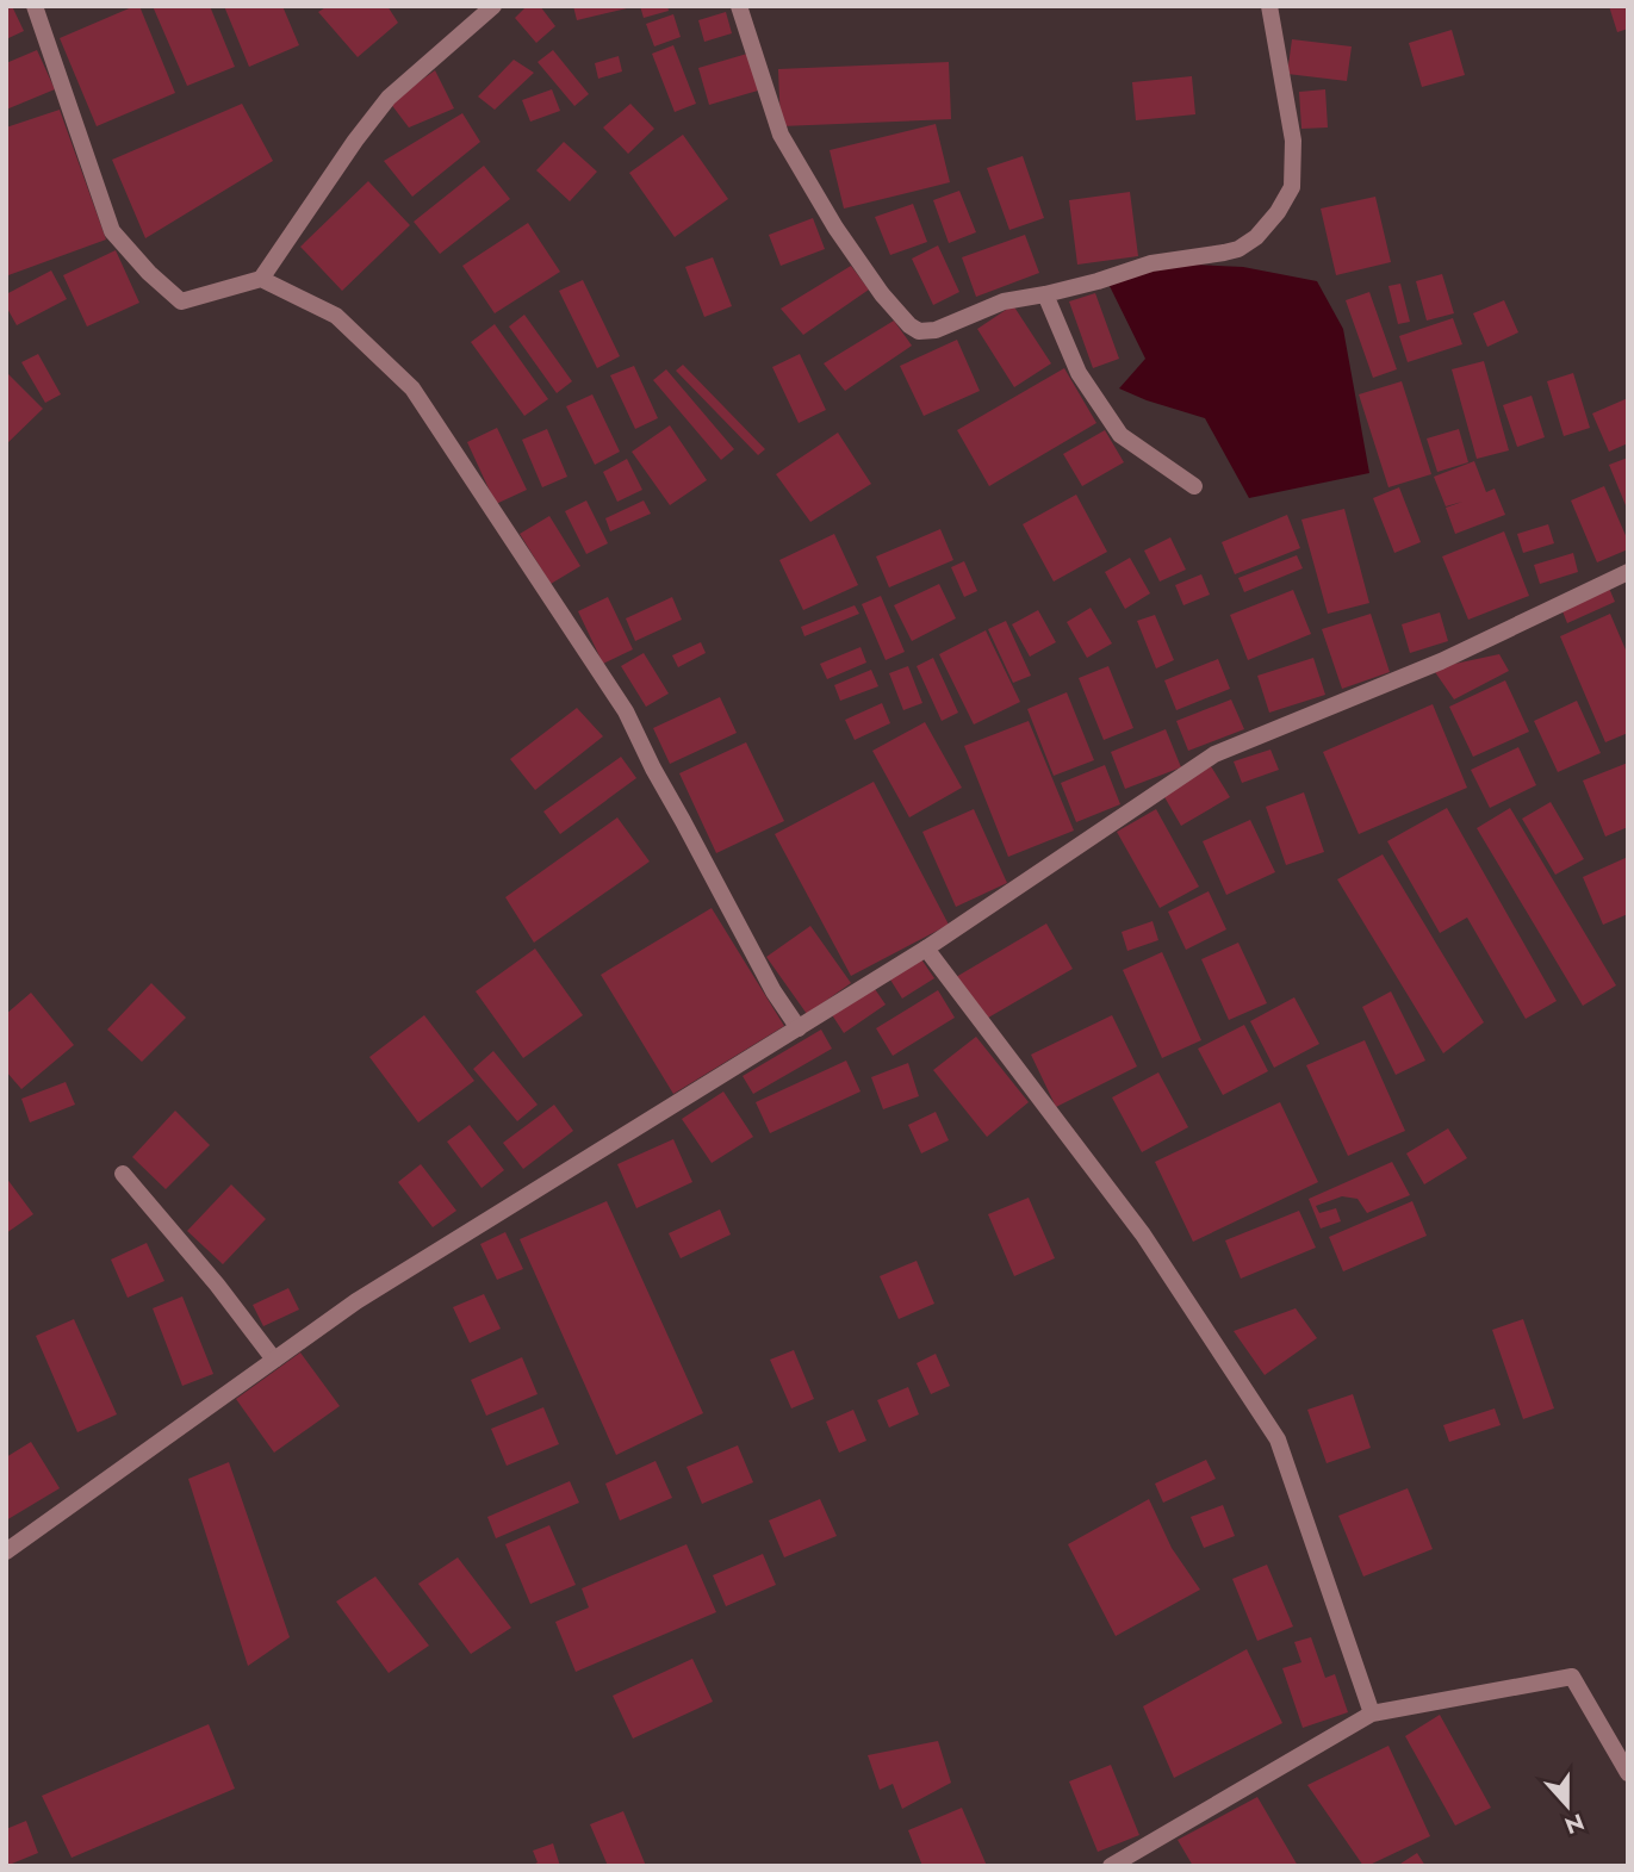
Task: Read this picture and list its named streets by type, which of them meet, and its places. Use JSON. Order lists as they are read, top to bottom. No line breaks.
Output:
{"north":"bottom"}
